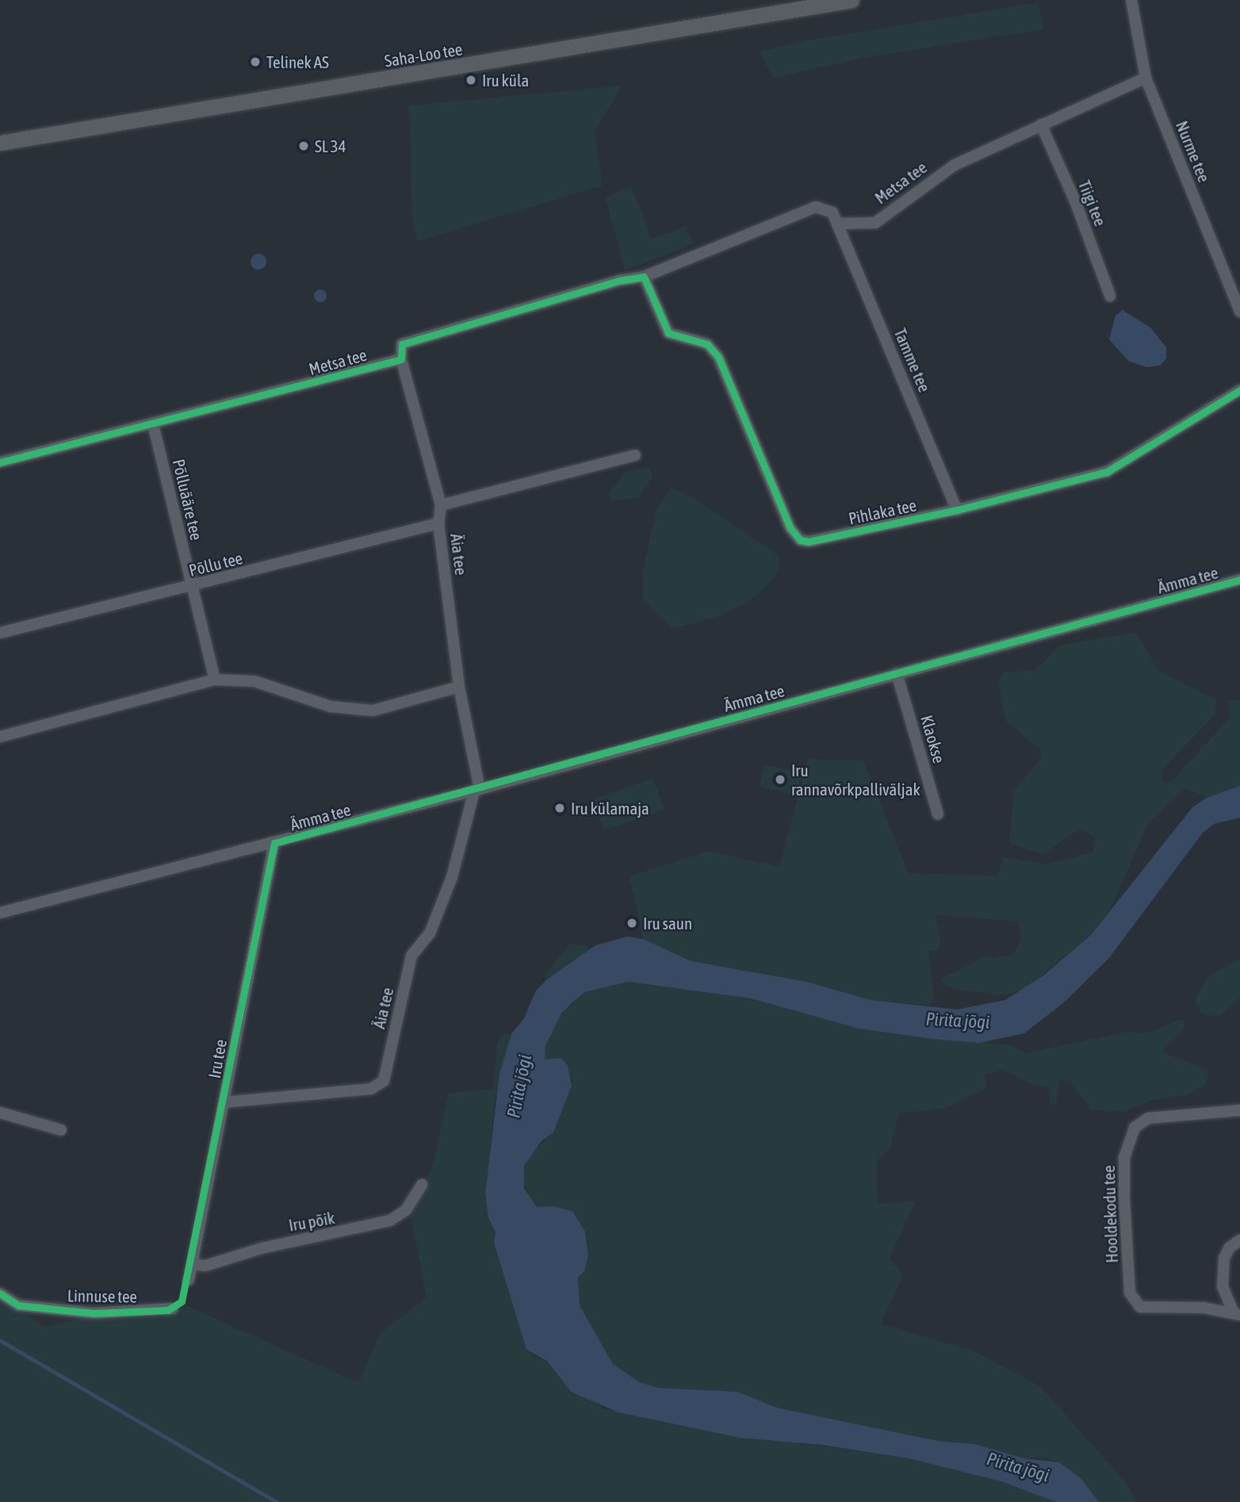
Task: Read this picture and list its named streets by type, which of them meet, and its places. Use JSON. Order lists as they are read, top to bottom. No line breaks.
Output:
{"streets":{"main road":["Saha-Loo tee"],"street":["Nurme tee","Metsa tee","Tiigi tee","Tamme tee","Põlluääre tee","Pihlaka tee","Äia tee","Põllu tee","Ämma tee","Klaokse","Iru tee","Hooldekodu tee","Iru põik","Linnuse tee"]},"crossings":[["Nurme tee","Metsa tee"],["Metsa tee","Tiigi tee"],["Metsa tee","Tamme tee"],["Metsa tee","Põlluääre tee"],["Metsa tee","Äia tee"],["Tamme tee","Pihlaka tee"],["Põlluääre tee","Põllu tee"],["Äia tee","Põllu tee"],["Äia tee","Ämma tee"],["Äia tee","Iru tee"],["Ämma tee","Klaokse"],["Ämma tee","Iru tee"],["Iru tee","Iru põik"]],"water":["Pirita jõgi"],"places":["Telinek AS","Iru küla","SL 34","Iru rannavõrkpalliväljak","Iru külamaja","Iru saun"]}
